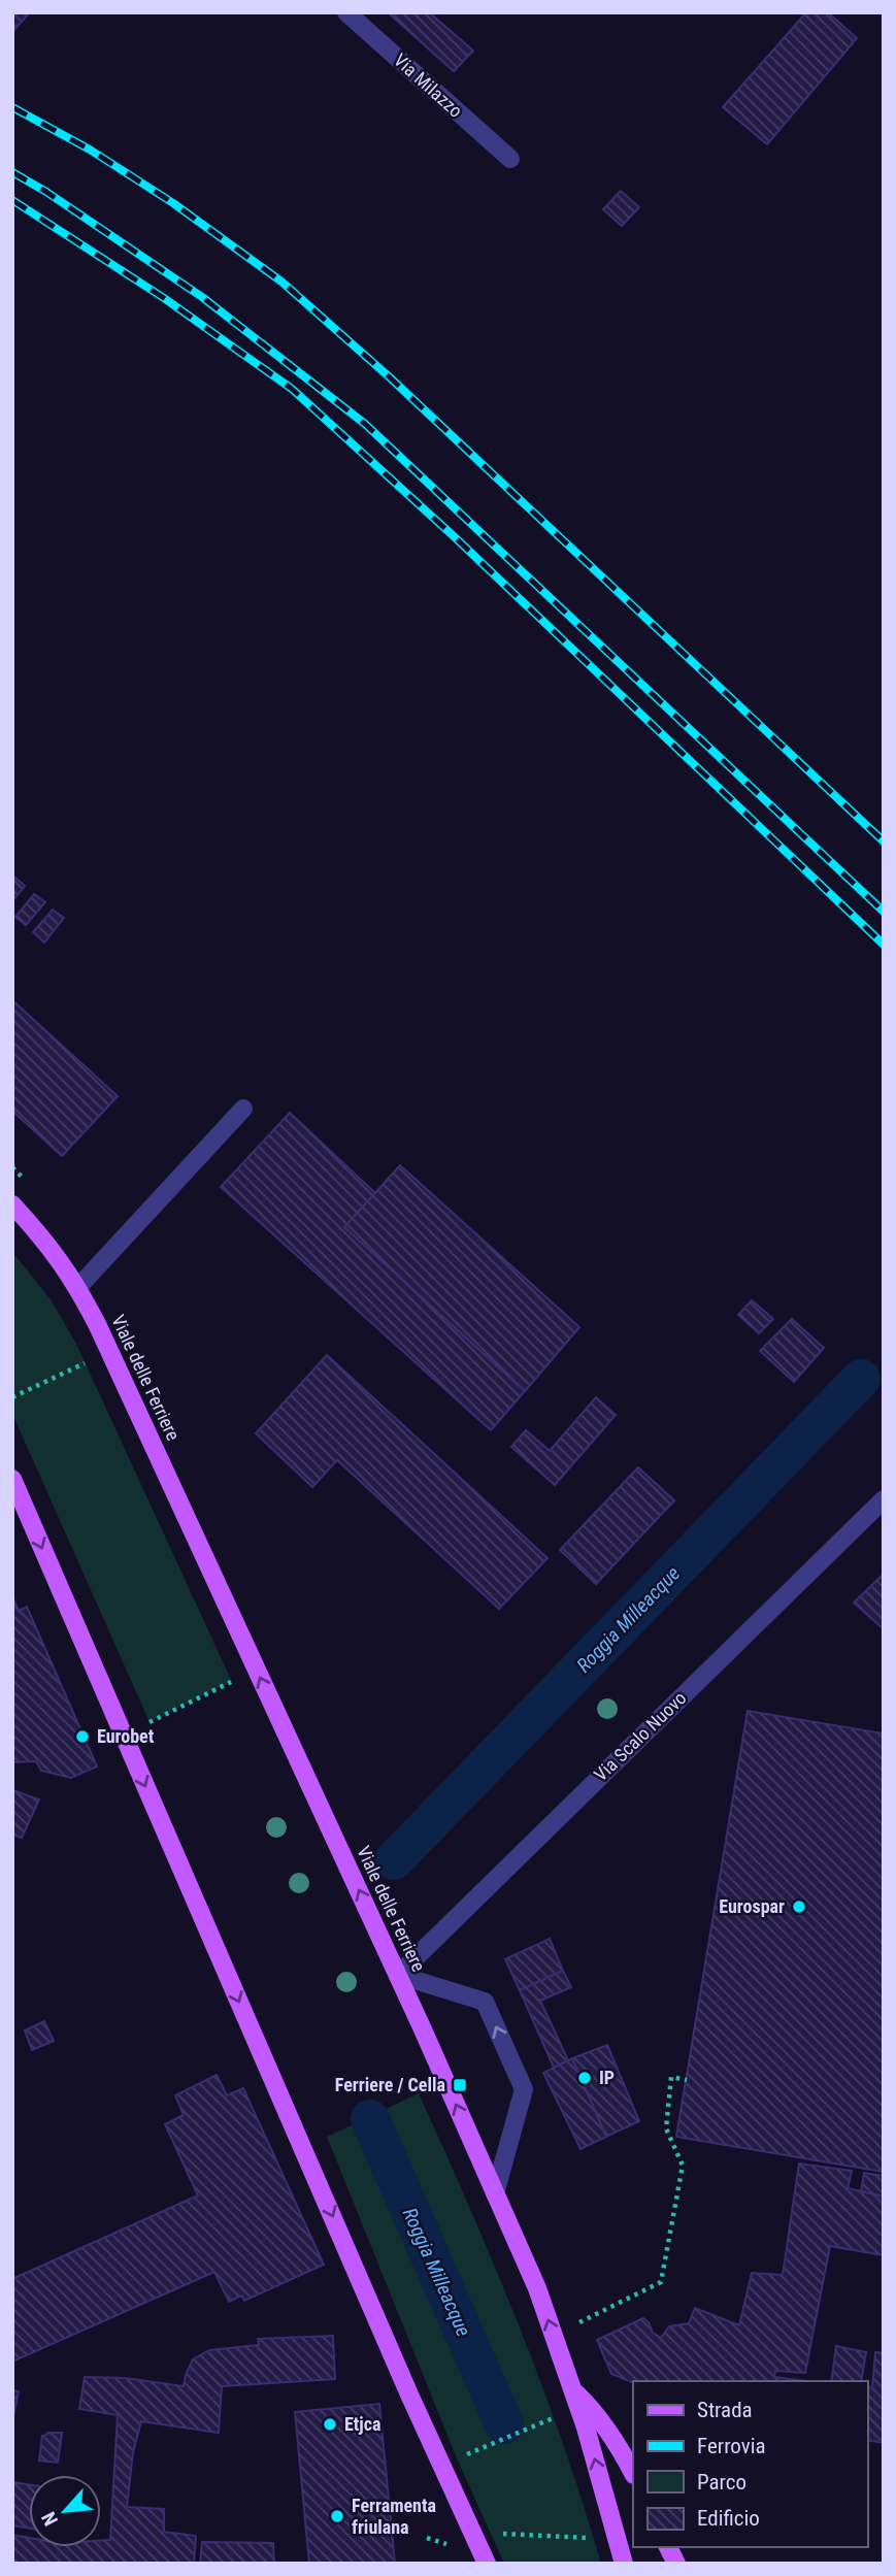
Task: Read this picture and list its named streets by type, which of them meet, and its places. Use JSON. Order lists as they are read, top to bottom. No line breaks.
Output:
{"streets":{"main road":["Viale delle Ferriere"],"street":["Via Milazzo","Via Scalo Nuovo"]},"crossings":[["Viale delle Ferriere","Via Scalo Nuovo"]],"water":["Roggia Milleacque"],"places":{"other":["Eurobet","Eurospar","IP","Etjca","Ferramenta friulana"],"transit":["Ferriere / Cella"]},"legend":["Strada","Ferrovia","Parco","Edificio"],"north":"bottom left"}
